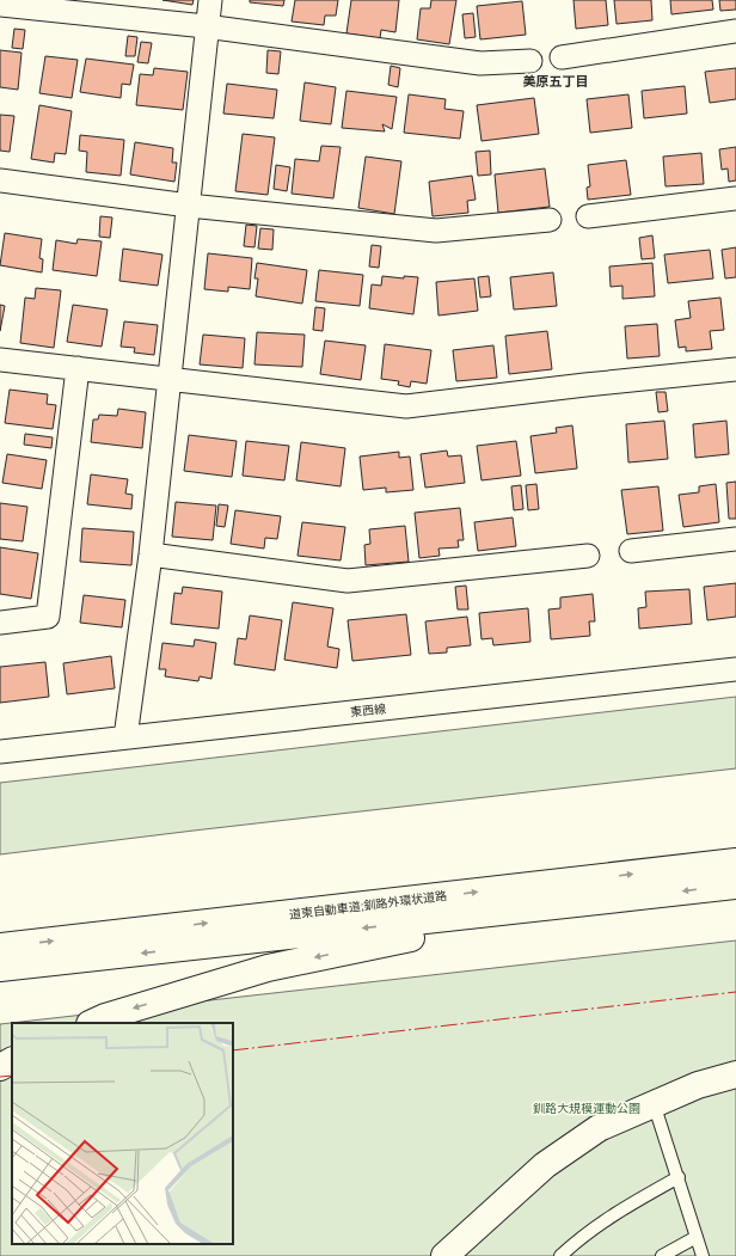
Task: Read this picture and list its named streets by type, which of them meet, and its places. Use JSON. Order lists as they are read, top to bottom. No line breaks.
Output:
{"streets":{"main road":["道東自動車道;釧路外環状道路"],"street":["東西線"]},"districts":["美原五丁目"],"parks":["釧路大規模運動公園"]}
